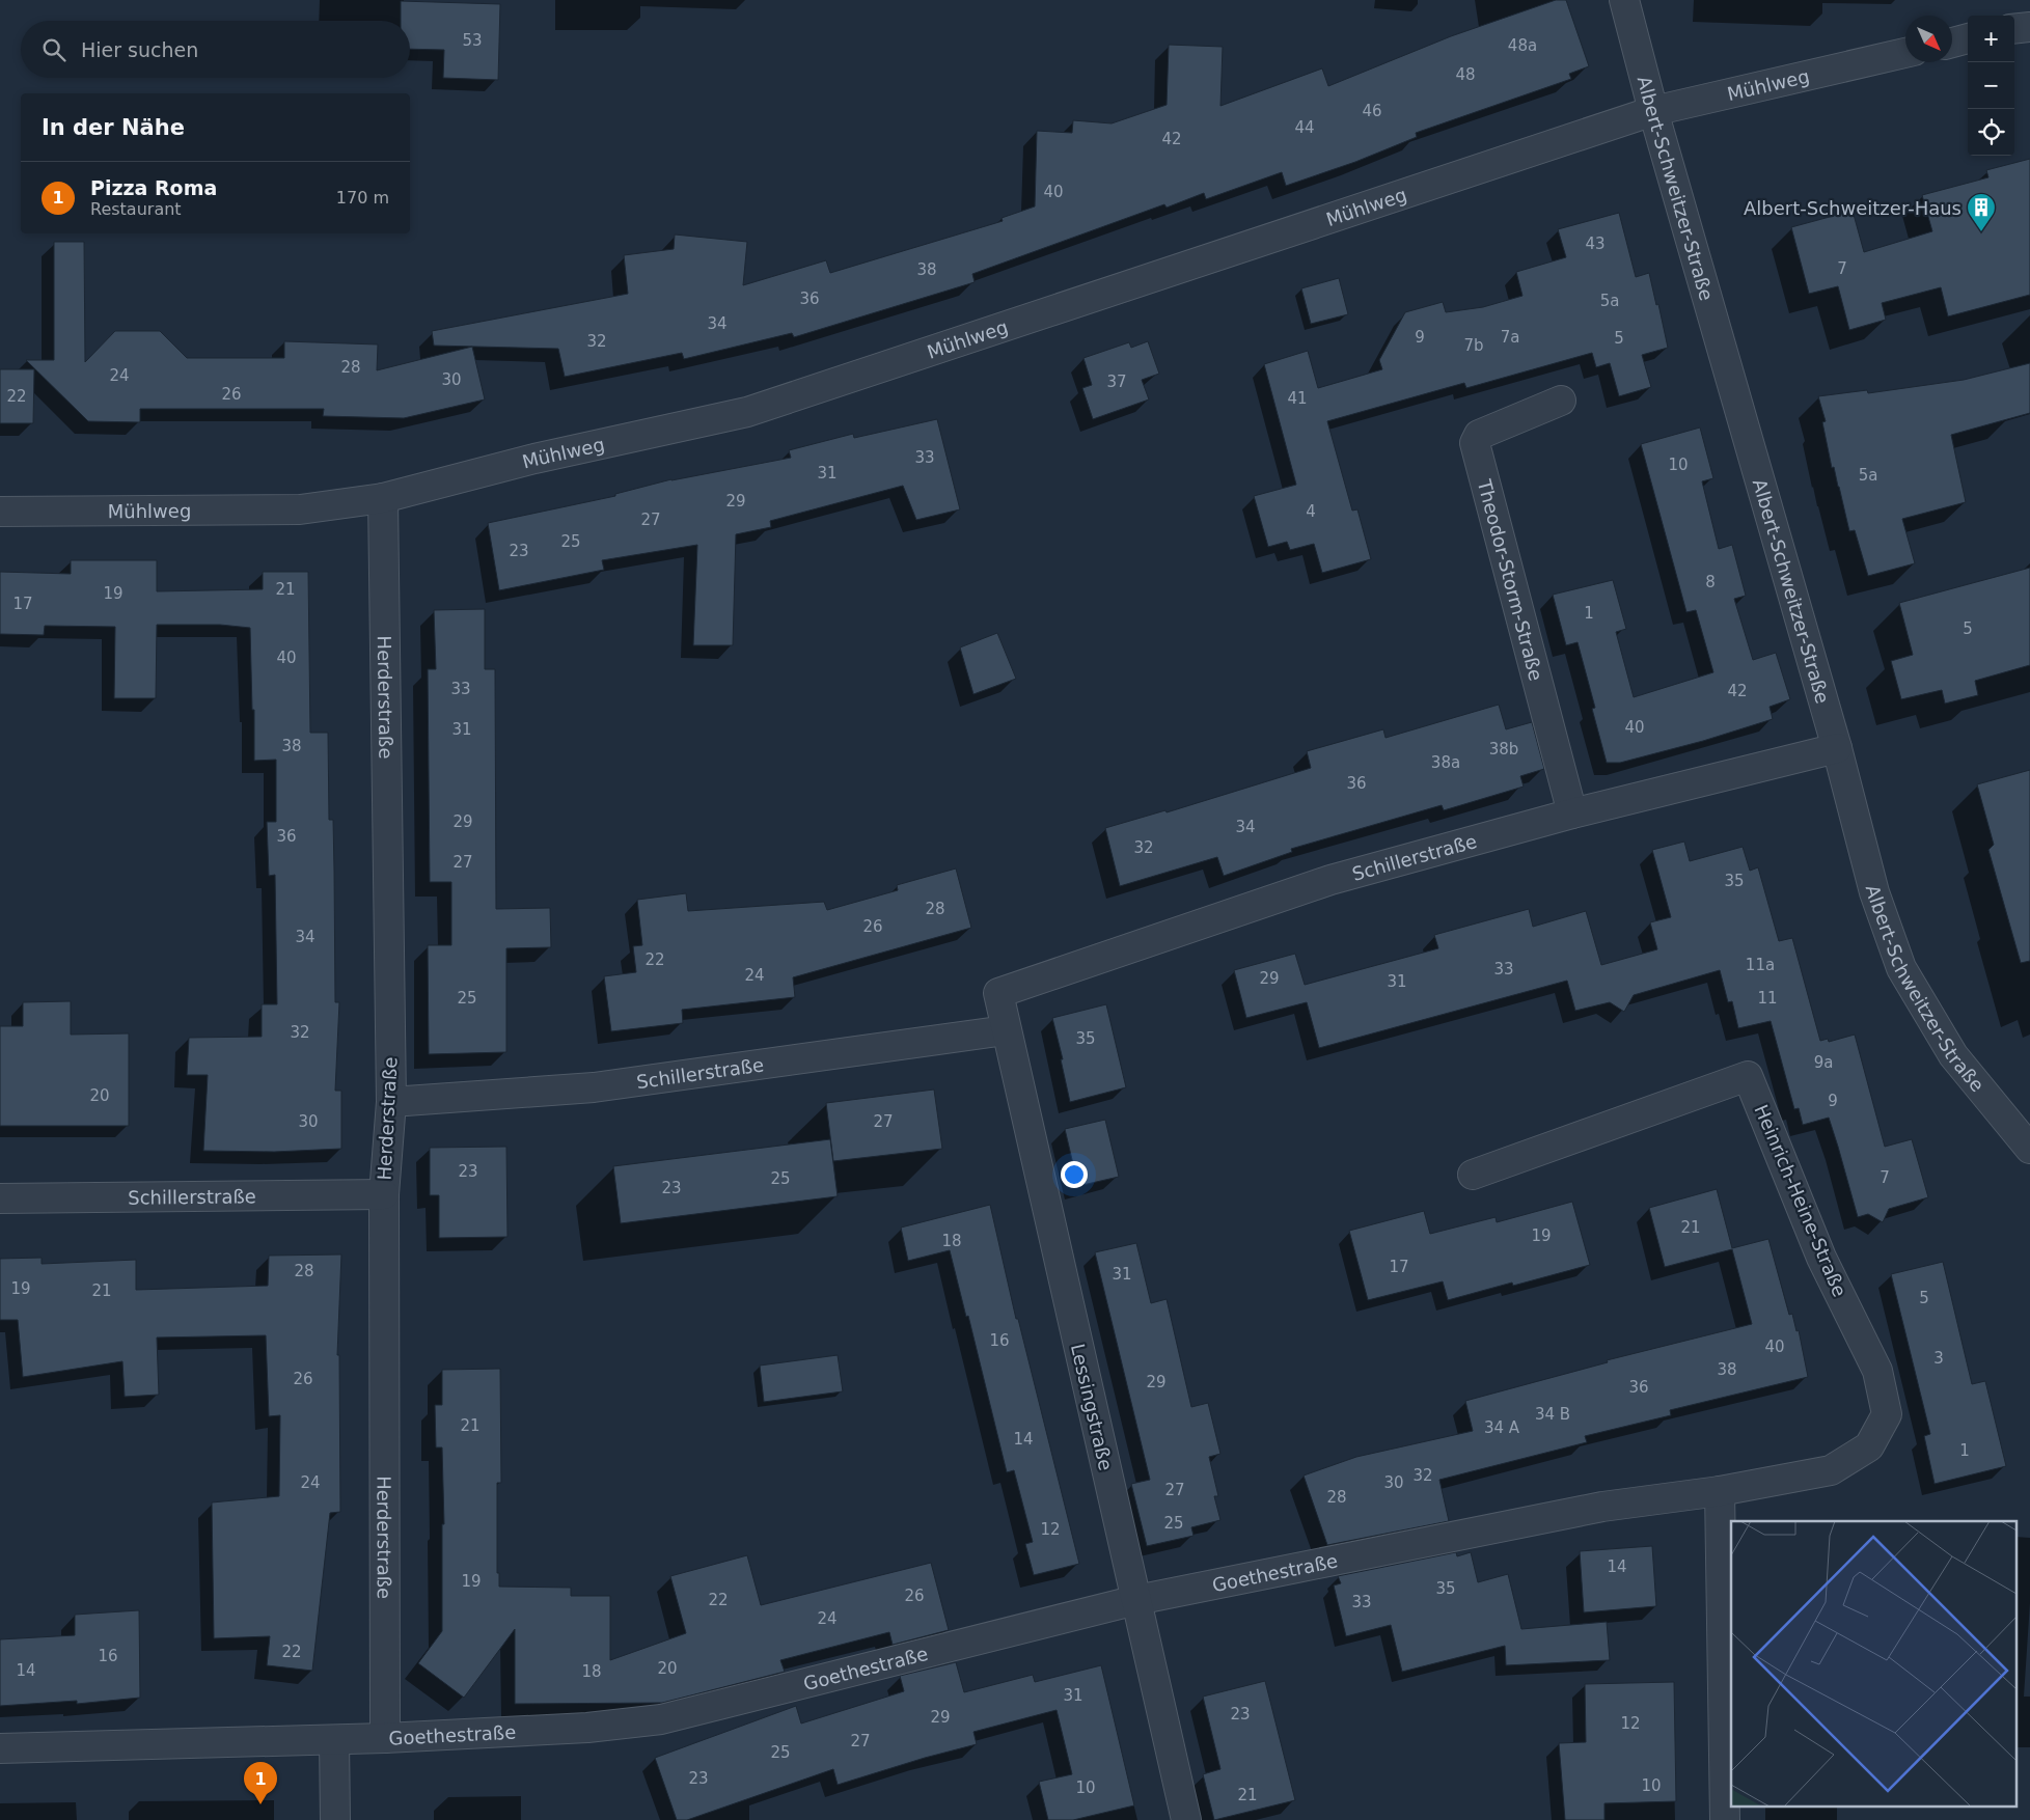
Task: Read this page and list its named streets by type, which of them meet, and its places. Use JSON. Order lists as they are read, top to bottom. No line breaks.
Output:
{"streets":{"street":["Mühlweg","Albert-Schweitzer-Straße","Theodor-Storm-Straße","Herderstraße","Schillerstraße","Heinrich-Heine-Straße","Lessingstraße","Goethestraße"]},"crossings":[["Mühlweg","Albert-Schweitzer-Straße"],["Mühlweg","Herderstraße"],["Albert-Schweitzer-Straße","Schillerstraße"],["Theodor-Storm-Straße","Schillerstraße"],["Herderstraße","Schillerstraße"],["Herderstraße","Goethestraße"],["Schillerstraße","Lessingstraße"],["Heinrich-Heine-Straße","Goethestraße"],["Lessingstraße","Goethestraße"]],"places":{"building":["Albert-Schweitzer-Haus"]},"house_numbers":["53","48a","48","46","44","42","40","43","7","38","36","5a","34","9","7a","5","32","7b","28","24","30","37","26","22","41","33","10","31","5a","29","4","27","25","23","8","21","19","17","1","5","40","33","42","40","31","38","38b","38a","36","29","34","36","32","27","35","28","26","34","22","11a","33","24","29","31","25","11","32","35","9a","20","9","30","27","23","7","25","23","21","19","18","17","28","31","19","21","5","16","40","3","38","26","29","36","34 B","21","34 A","14","1","32","24","30","27","28","25","12","14","19","35","26","22","33","24","22","16","20","14","18","31","23","29","12","27","25","23","10","10","21"],"north":"bottom right","page":{"map_buttons":["+","−"],"search":"Hier suchen","heading":"In der Nähe","list":[{"mark":"1","name":"Pizza Roma","note":"Restaurant","value":"170 m"}],"pins":"1"}}
